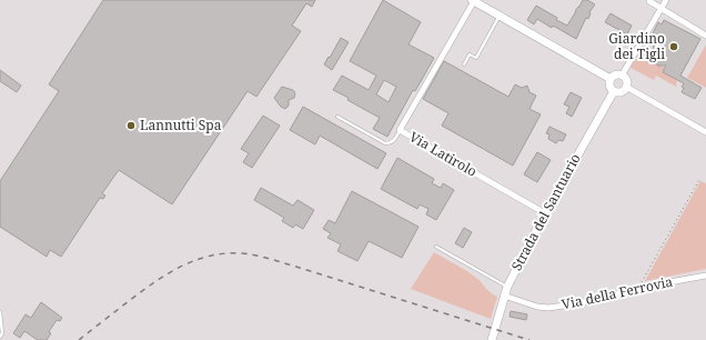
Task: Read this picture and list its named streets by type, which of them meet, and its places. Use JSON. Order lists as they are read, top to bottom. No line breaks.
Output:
{"streets":{"street":["Via Latirolo","Strada del Santuario","Via della Ferrovia"]},"crossings":[["Via Latirolo","Strada del Santuario"],["Strada del Santuario","Via della Ferrovia"]],"places":["Giardino dei Tigli","Lannutti Spa"]}
